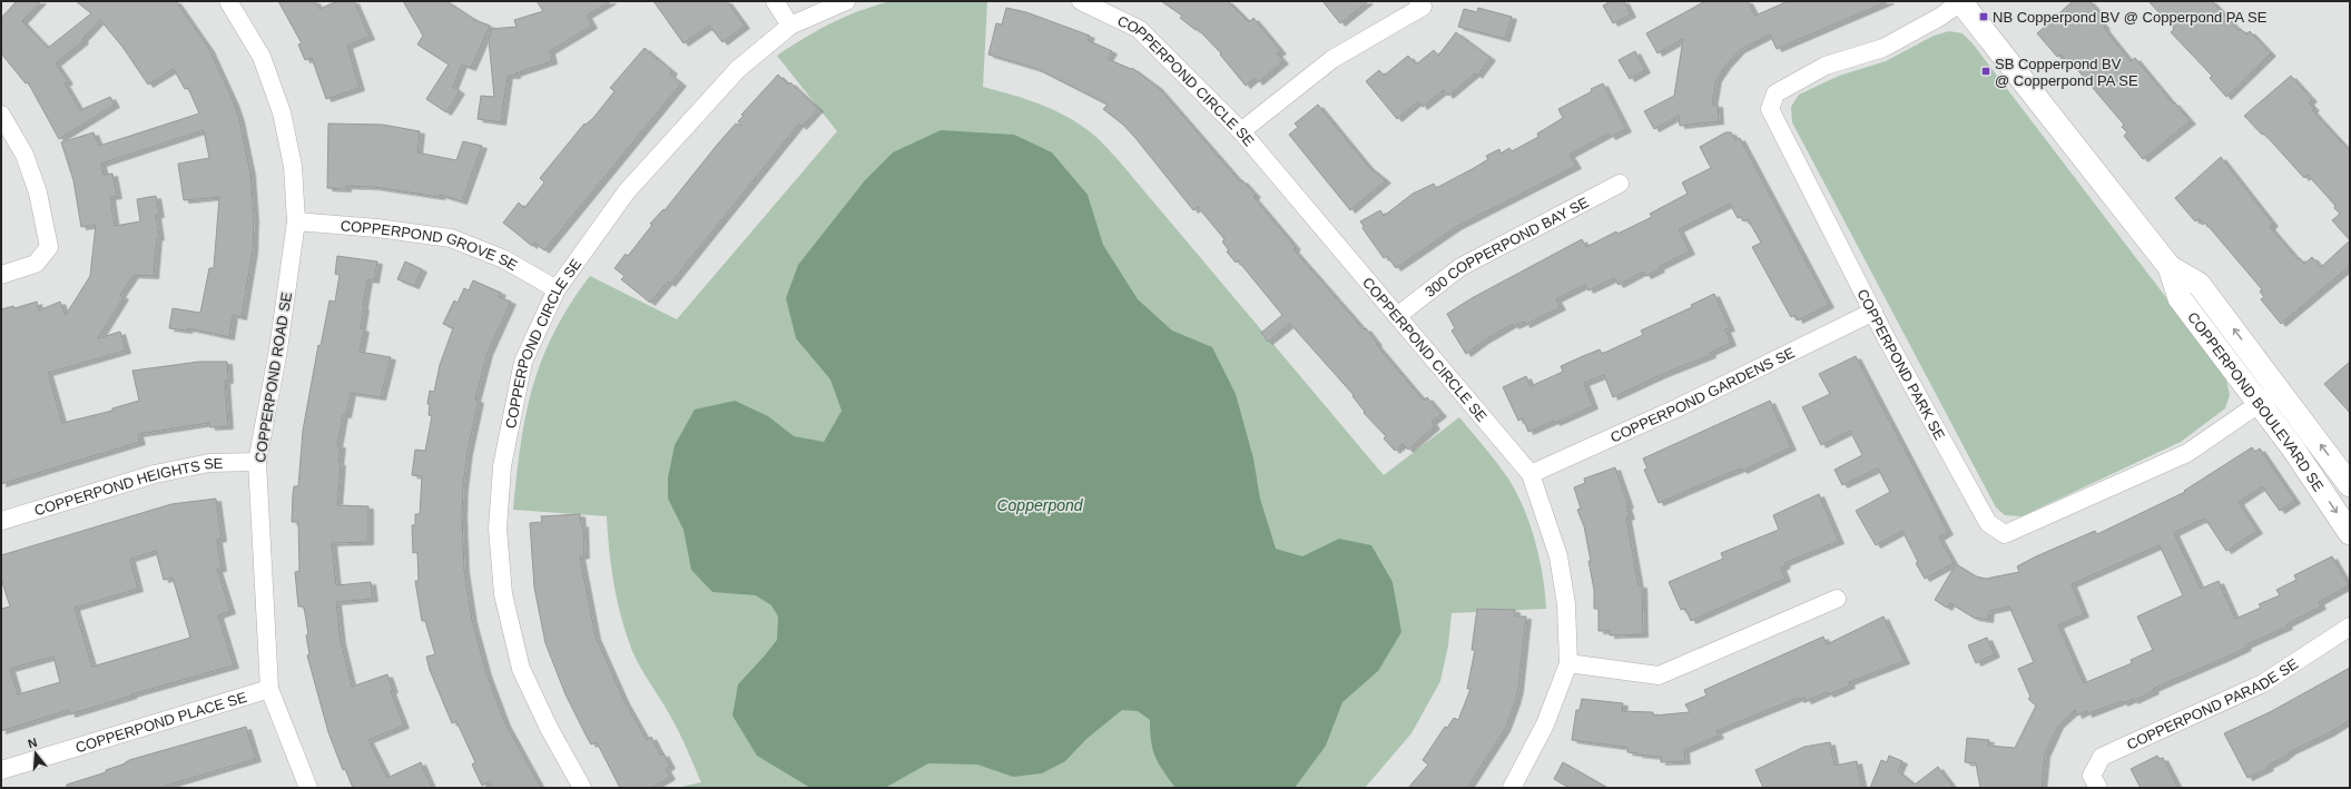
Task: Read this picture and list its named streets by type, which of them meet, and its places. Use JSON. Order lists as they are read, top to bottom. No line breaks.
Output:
{"streets":{"street":["COPPERPOND CIRCLE SE","COPPERPOND GROVE SE","300 COPPERPOND BAY SE","COPPERPOND PARK SE","COPPERPOND ROAD SE","COPPERPOND GARDENS SE","COPPERPOND BOULEVARD SE","COPPERPOND HEIGHTS SE","COPPERPOND PARADE SE","COPPERPOND PLACE SE"]},"crossings":[["COPPERPOND CIRCLE SE","COPPERPOND GROVE SE"],["COPPERPOND CIRCLE SE","300 COPPERPOND BAY SE"],["COPPERPOND CIRCLE SE","COPPERPOND GARDENS SE"],["COPPERPOND GROVE SE","COPPERPOND ROAD SE"],["COPPERPOND PARK SE","COPPERPOND GARDENS SE"],["COPPERPOND PARK SE","COPPERPOND BOULEVARD SE"],["COPPERPOND ROAD SE","COPPERPOND HEIGHTS SE"],["COPPERPOND ROAD SE","COPPERPOND PLACE SE"]],"water":["Copperpond"],"places":{"transit":["NB Copperpond BV @ Copperpond PA SE","SB Copperpond BV @ Copperpond PA SE"]},"north":"top"}
